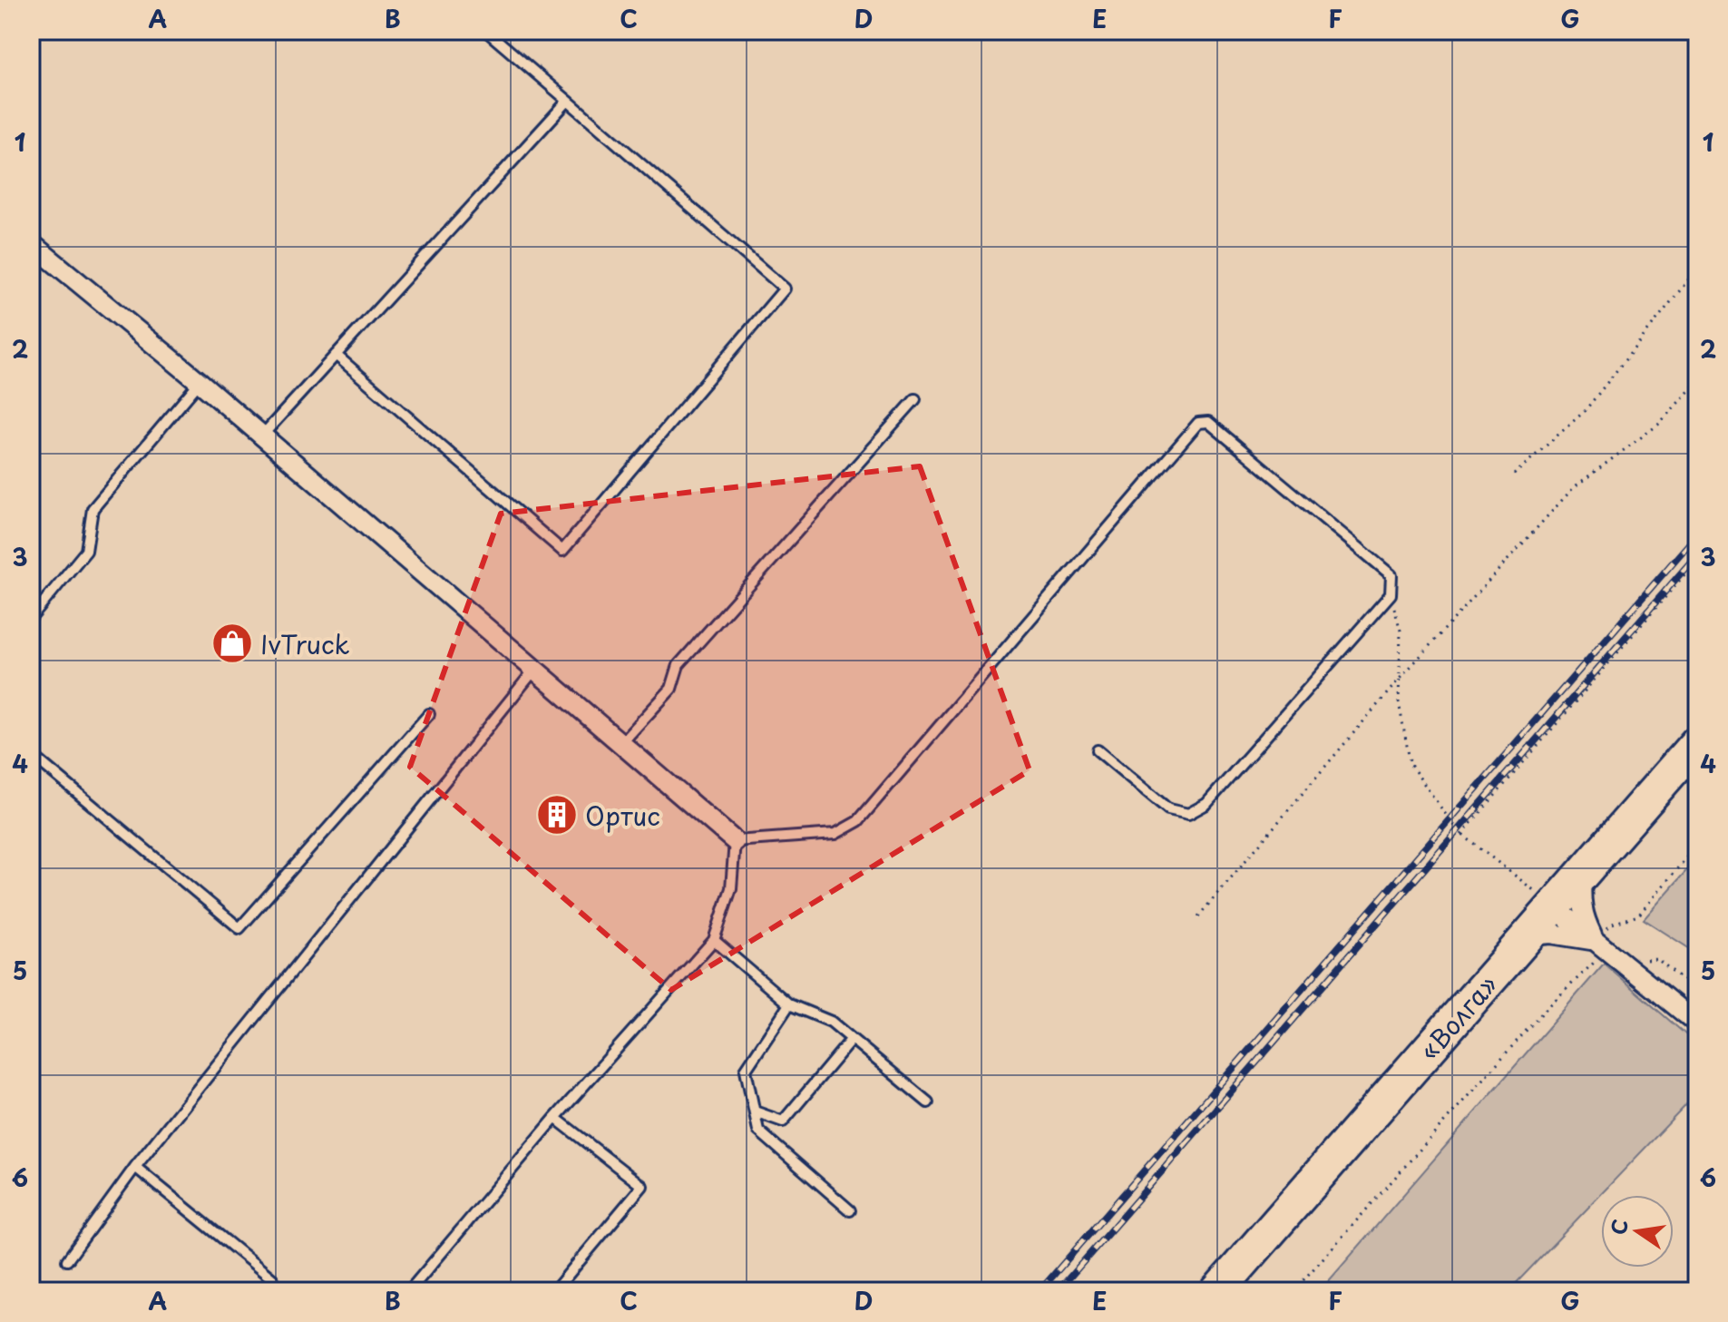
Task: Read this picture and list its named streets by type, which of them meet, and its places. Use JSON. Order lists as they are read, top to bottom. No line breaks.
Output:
{"streets":{"highway":["«Волга»"]},"places":{"shop":["IvTruck"],"building":["Ортис"]},"north":"left","grid":{"columns":["A","B","C","D","E","F","G"],"rows":["1","2","3","4","5","6"]}}
